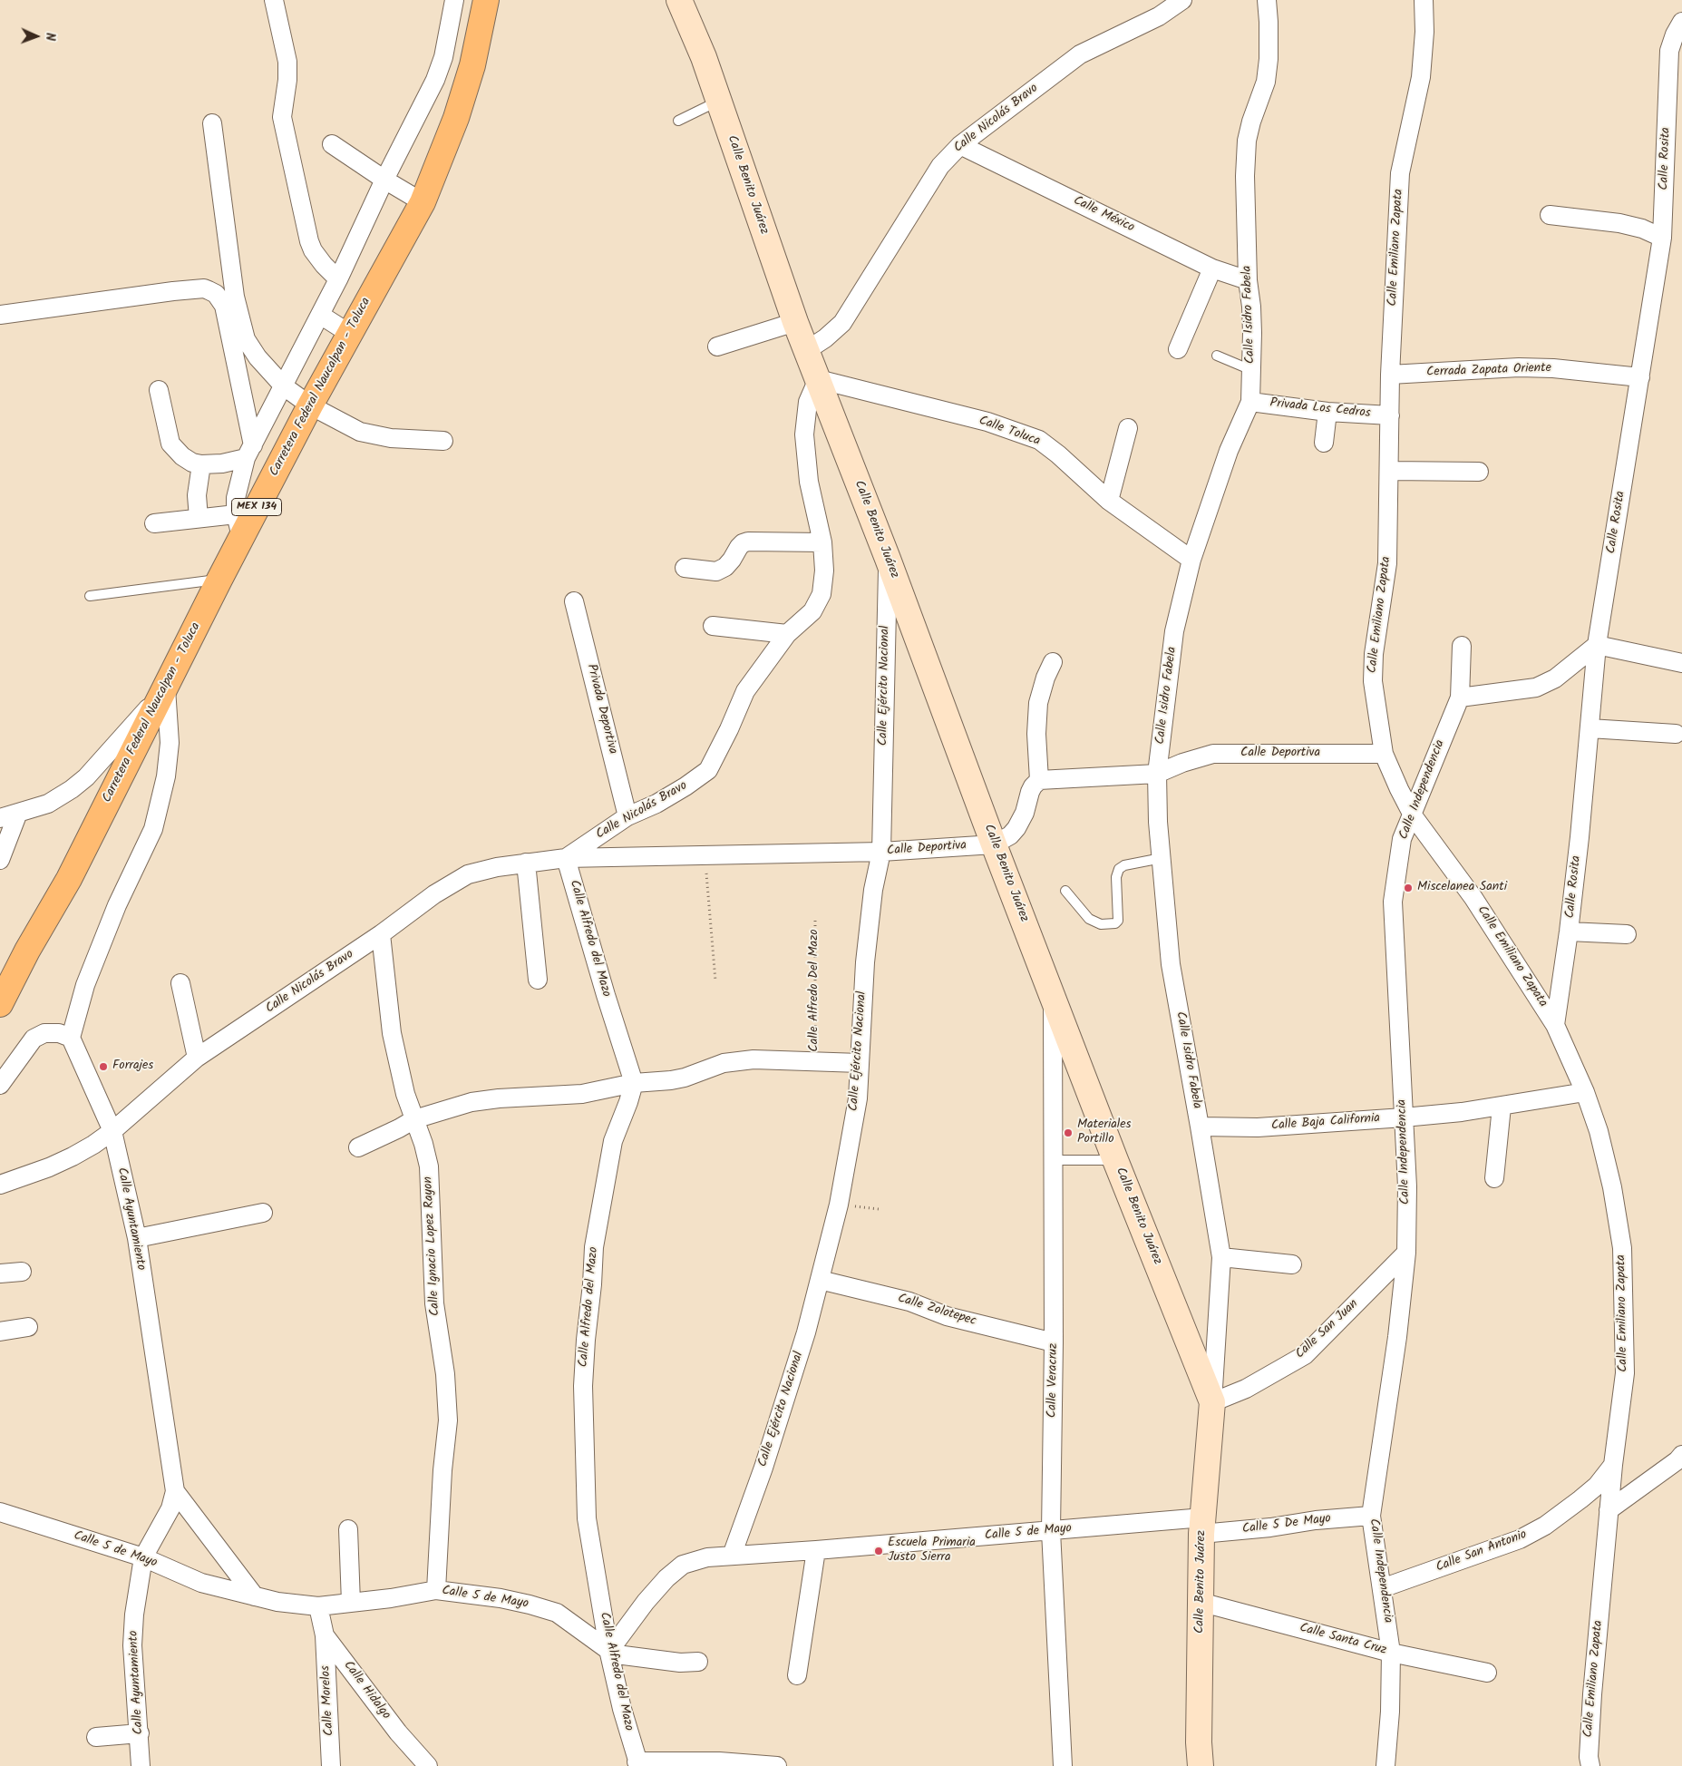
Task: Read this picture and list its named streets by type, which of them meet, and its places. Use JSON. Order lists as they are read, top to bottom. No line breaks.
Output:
{"streets":{"main road":["Calle Benito Juárez","Carretera Federal Naucalpan - Toluca","MEX 134"],"street":["Calle Nicolás Bravo","Calle Rosita","Calle México","Calle Emiliano Zapata","Calle Isidro Fabela","Cerrada Zapata Oriente","Privada Los Cedros","Calle Toluca","Calle Ejército Nacional","Privada Deportiva","Calle Deportiva","Calle Independencia","Calle Alfredo del Mazo","Calle Baja California","Calle Ayuntamiento","Calle Ignacio Lopez Rayon","Calle Zolotepec","Calle San Juan","Calle Veracruz","Calle 5 De Mayo","Calle 5 de Mayo","Calle San Antonio","Calle Santa Cruz","Calle Hidalgo","Calle Morelos"],"path":["Calle Alfredo Del Mazo"]},"crossings":[["Calle Nicolás Bravo","Calle Benito Juárez"],["Calle Nicolás Bravo","Calle México"],["Calle Nicolás Bravo","Calle Toluca"],["Calle Nicolás Bravo","Privada Deportiva"],["Calle Nicolás Bravo","Calle Deportiva"],["Calle Nicolás Bravo","Calle Alfredo del Mazo"],["Calle Nicolás Bravo","Calle Ayuntamiento"],["Calle Nicolás Bravo","Calle Ignacio Lopez Rayon"],["Calle Rosita","Calle Emiliano Zapata"],["Calle Rosita","Cerrada Zapata Oriente"],["Calle Benito Juárez","Calle Isidro Fabela"],["Calle Benito Juárez","Calle Toluca"],["Calle Benito Juárez","Calle Ejército Nacional"],["Calle Benito Juárez","Calle Deportiva"],["Calle Benito Juárez","Calle San Juan"],["Calle Benito Juárez","Calle Veracruz"],["Calle Benito Juárez","Calle 5 De Mayo"],["Calle Benito Juárez","Calle 5 de Mayo"],["Calle Benito Juárez","Calle Santa Cruz"],["Calle México","Calle Isidro Fabela"],["Calle Emiliano Zapata","Cerrada Zapata Oriente"],["Calle Emiliano Zapata","Privada Los Cedros"],["Calle Emiliano Zapata","Calle Deportiva"],["Calle Emiliano Zapata","Calle Independencia"],["Calle Emiliano Zapata","Calle Baja California"],["Calle Emiliano Zapata","Calle San Antonio"],["Calle Isidro Fabela","Privada Los Cedros"],["Calle Isidro Fabela","Calle Toluca"],["Calle Isidro Fabela","Calle Deportiva"],["Calle Isidro Fabela","Calle Baja California"],["Calle Isidro Fabela","Calle San Juan"],["Calle Ejército Nacional","Calle Deportiva"],["Calle Ejército Nacional","Calle Zolotepec"],["Calle Ejército Nacional","Calle 5 de Mayo"],["Calle Deportiva","Calle Alfredo del Mazo"],["Calle Independencia","Calle Baja California"],["Calle Independencia","Calle San Juan"],["Calle Independencia","Calle 5 De Mayo"],["Calle Independencia","Calle San Antonio"],["Calle Independencia","Calle Santa Cruz"],["Calle Alfredo del Mazo","Calle 5 de Mayo"],["Calle Ayuntamiento","Calle 5 de Mayo"],["Calle Ignacio Lopez Rayon","Calle 5 de Mayo"],["Calle Zolotepec","Calle Veracruz"],["Calle Veracruz","Calle 5 de Mayo"],["Calle 5 De Mayo","Calle 5 de Mayo"],["Calle 5 de Mayo","Calle Hidalgo"],["Calle Hidalgo","Calle Morelos"]],"places":["Miscelanea Santi","Forrajes","Materiales Portillo","Escuela Primaria Justo Sierra"],"north":"right"}
